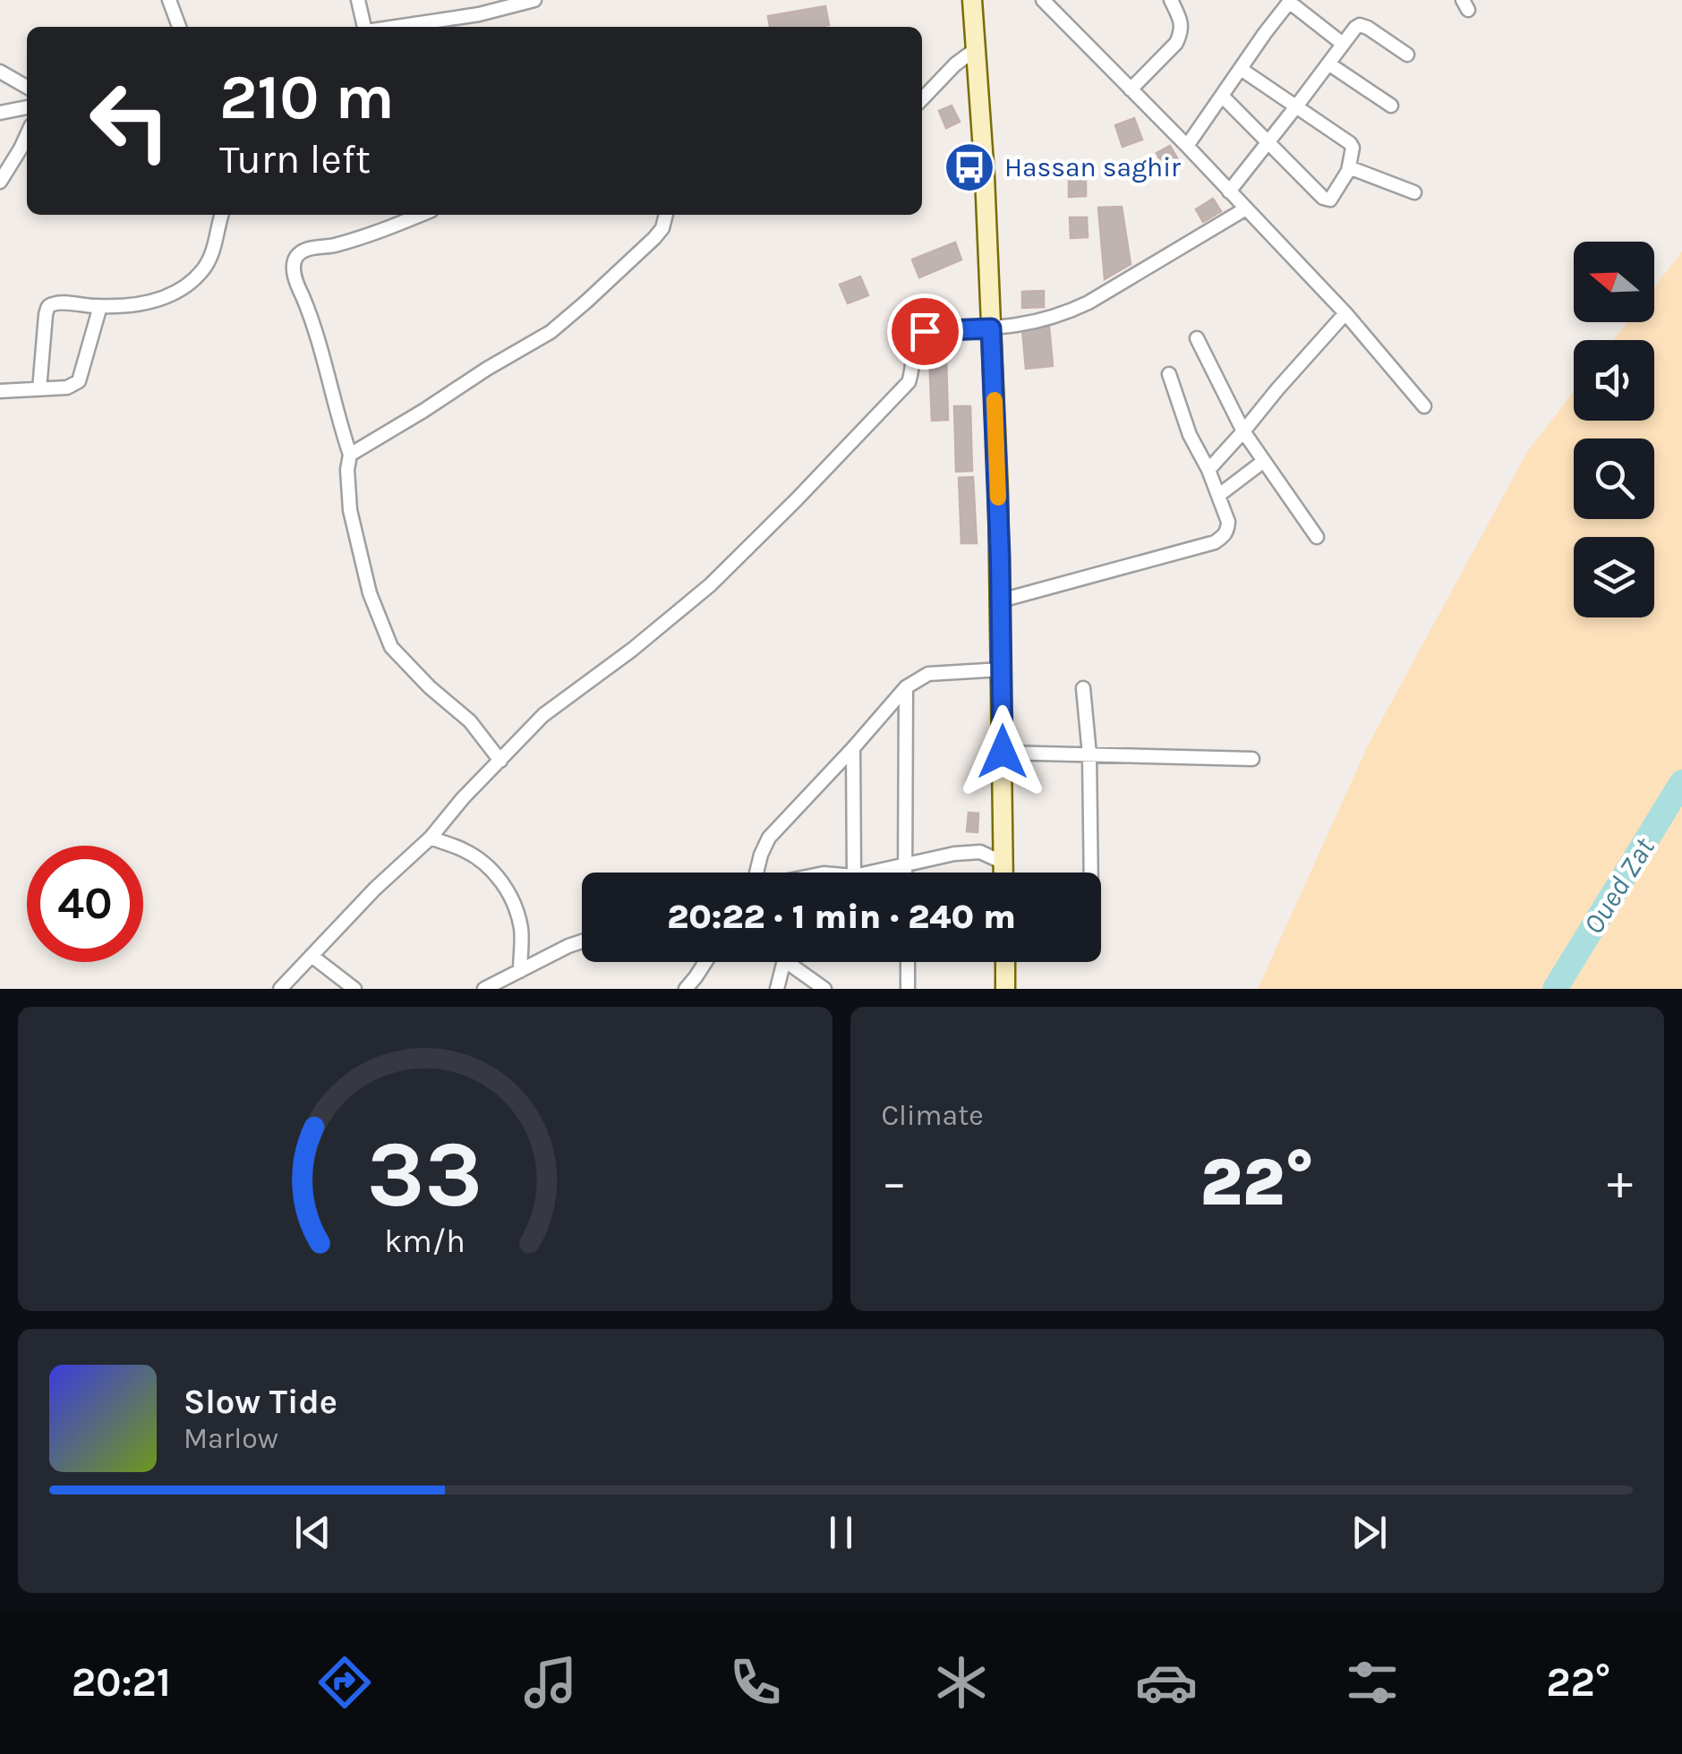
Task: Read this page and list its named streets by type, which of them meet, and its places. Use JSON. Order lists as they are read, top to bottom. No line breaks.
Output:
{"water":["Oued Zat"],"places":{"bus stop":["Hassan saghir"]},"north":"left","page":{"turn":["210 m","Turn left"],"limit":"40","trip":"20:22 · 1 min · 240 m","tile":"Climate","heat":["−","22°","+"],"song":["Slow Tide","Marlow"],"tabs":["20:21","22°"],"gauge":["33","km/h"]}}
